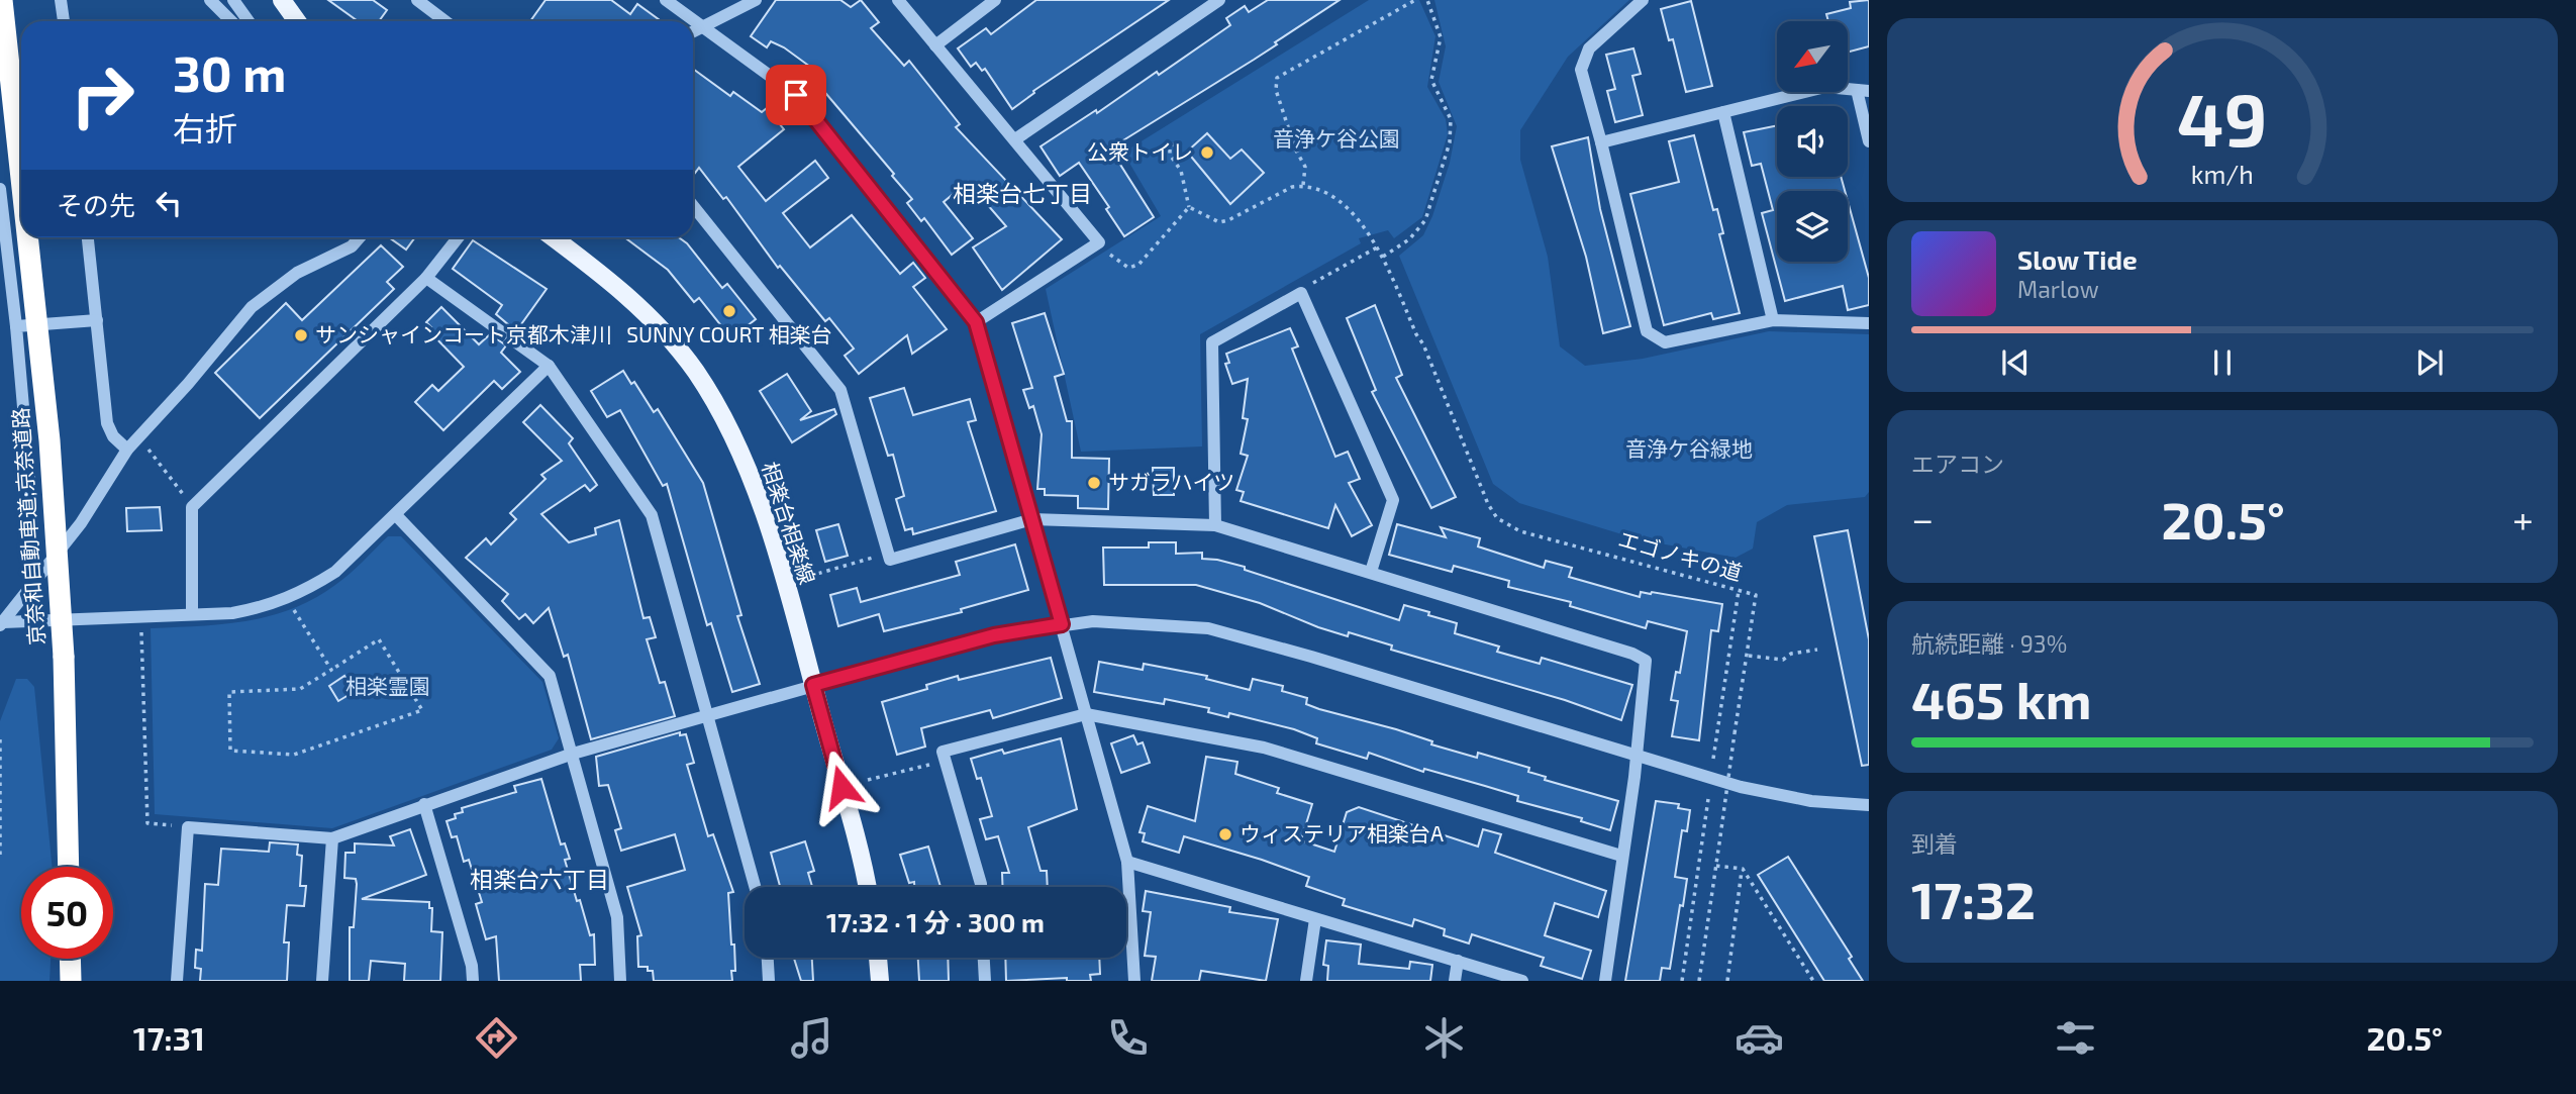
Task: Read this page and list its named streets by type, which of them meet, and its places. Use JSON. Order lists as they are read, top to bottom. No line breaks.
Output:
{"streets":{"highway":["京奈和自動車道;京奈道路"],"main road":["相楽台相楽線"],"path":["エゴノキの道"]},"districts":["相楽台七丁目","相楽台六丁目"],"parks":["音浄ケ谷公園","音浄ケ谷緑地","相楽霊園"],"places":["公衆トイレ","SUNNY COURT 相楽台","サンシャインコート京都木津川","サガラハイツ","ウィステリア相楽台A"],"north":"bottom left","page":{"turn":["30 m","右折"],"then":"その先","song":["Slow Tide","Marlow"],"tile":["エアコン",["航続距離 · 93%","465 km"],["到着","17:32"]],"heat":["−","20.5°","+"],"limit":"50","trip":"17:32 · 1 分 · 300 m","tabs":["17:31","20.5°"],"gauge":["49","km/h"]}}
